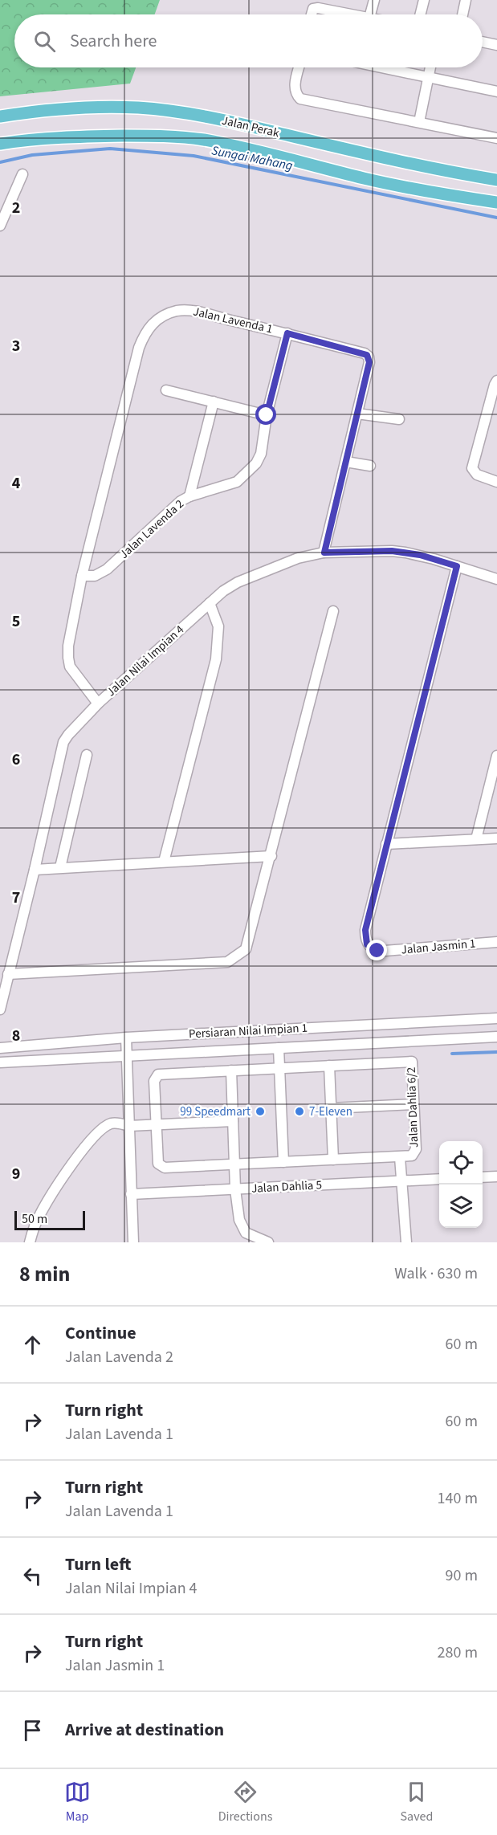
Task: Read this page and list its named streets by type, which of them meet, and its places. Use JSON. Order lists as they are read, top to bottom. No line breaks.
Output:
{"streets":{"main road":["Jalan Perak"],"street":["Jalan Lavenda 1","Jalan Lavenda 2","Jalan Nilai Impian 4","Jalan Jasmin 1","Persiaran Nilai Impian 1","Jalan Dahlia 6/2","Jalan Dahlia 5"]},"crossings":[["Jalan Lavenda 1","Jalan Lavenda 2"],["Jalan Lavenda 1","Jalan Nilai Impian 4"],["Jalan Nilai Impian 4","Jalan Jasmin 1"]],"water":["Sungai Mahang"],"places":["99 Speedmart","7-Eleven"],"scale_bar":"50 m","page":{"search":"Search here","scale":"50 m","heading":["8 min","Walk · 630 m"],"list":[["Continue","Jalan Lavenda 2","60 m"],["Turn right","Jalan Lavenda 1","60 m"],["Turn right","Jalan Lavenda 1","140 m"],["Turn left","Jalan Nilai Impian 4","90 m"],["Turn right","Jalan Jasmin 1","280 m"],"Arrive at destination"],"nav":["Map","Directions","Saved"]},"grid":{"rows":["2","3","4","5","6","7","8","9"]}}
